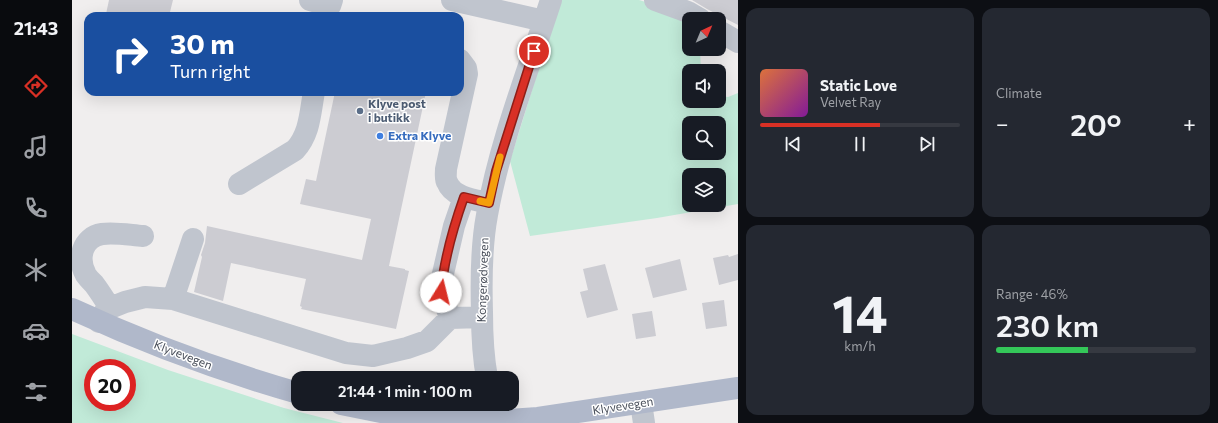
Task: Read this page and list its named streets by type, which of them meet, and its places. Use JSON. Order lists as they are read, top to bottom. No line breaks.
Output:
{"streets":{"main road":["Klyvevegen"],"street":["Kongerødvegen"]},"places":["Klyve post i butikk","Extra Klyve"],"north":"top right","page":{"tabs":"21:43","tile":["Climate",["14","km/h"],["Range · 46%","230 km"]],"turn":["30 m","Turn right"],"song":["Static Love","Velvet Ray"],"heat":["−","20°","+"],"limit":"20","trip":"21:44 · 1 min · 100 m"}}
